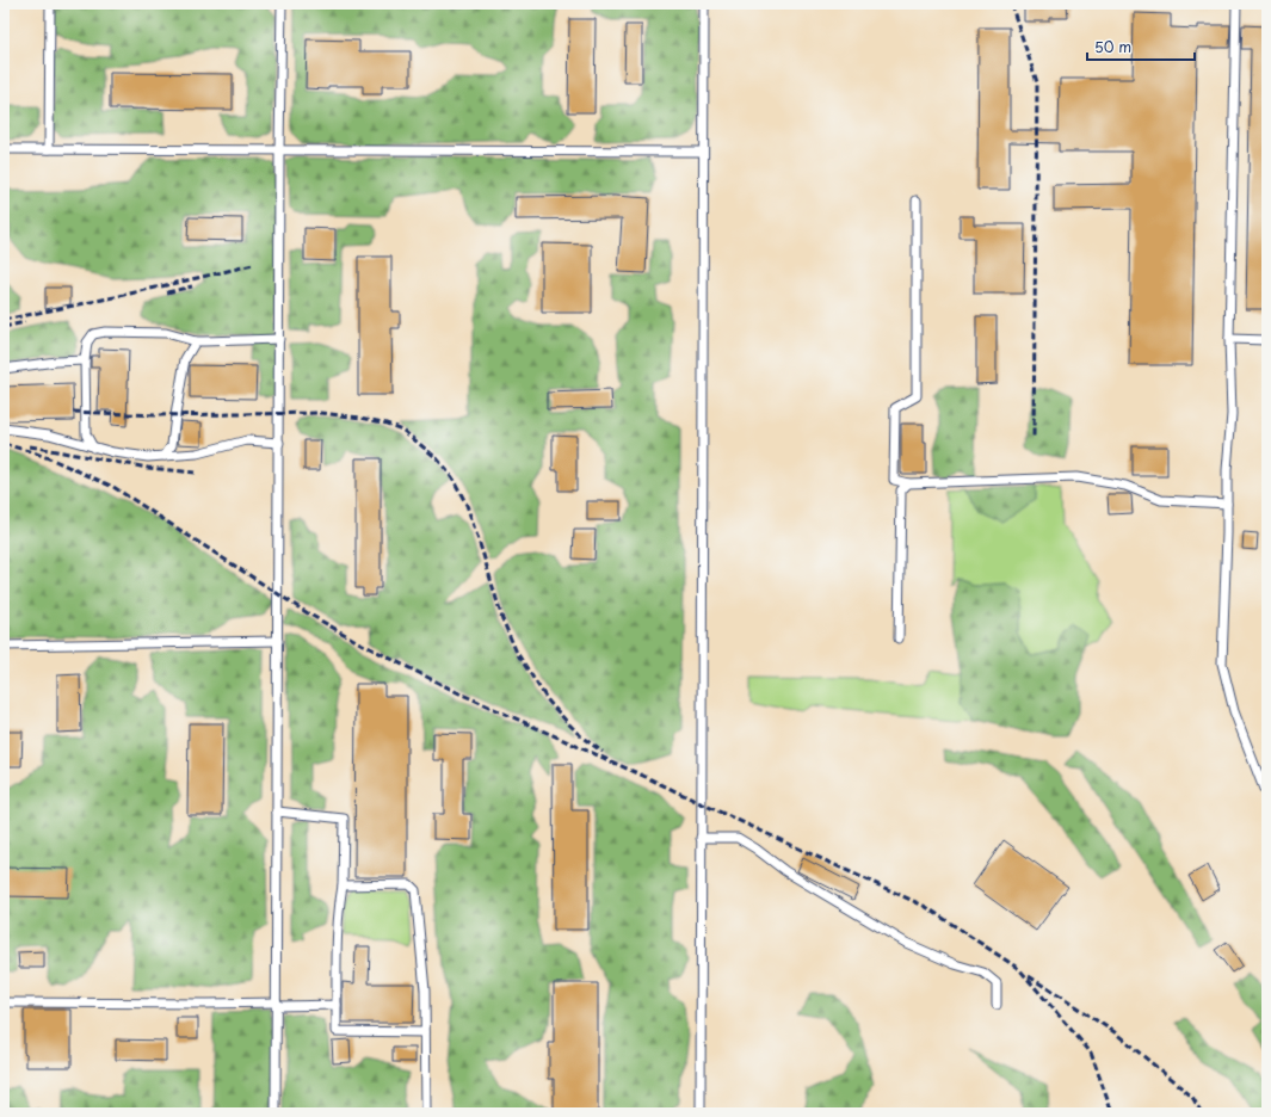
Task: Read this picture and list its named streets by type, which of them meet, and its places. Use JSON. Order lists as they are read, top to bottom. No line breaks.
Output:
{"scale_bar":"50 m"}
